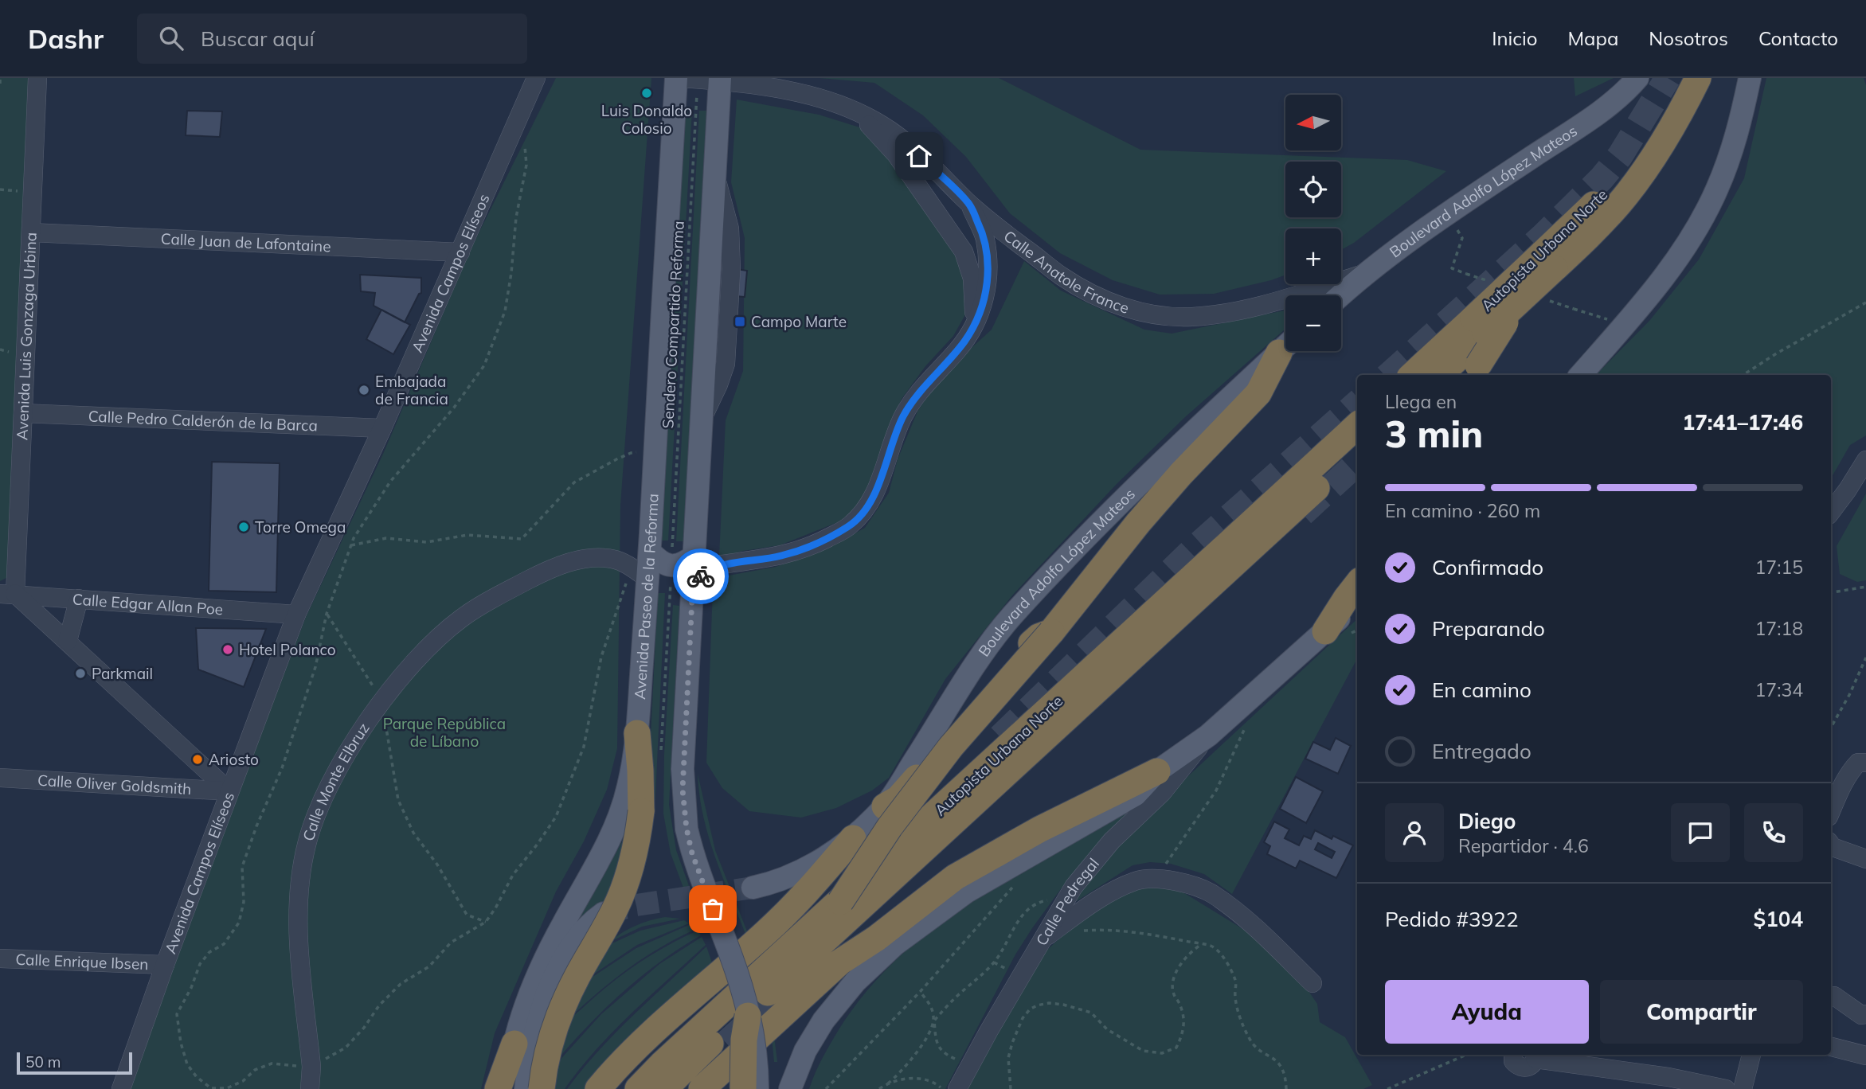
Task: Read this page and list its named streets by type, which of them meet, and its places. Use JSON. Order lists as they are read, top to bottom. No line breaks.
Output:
{"streets":{"highway":["Autopista Urbana Norte"],"main road":["Boulevard Adolfo López Mateos","Avenida Paseo de la Reforma"],"street":["Calle Juan de Lafontaine","Calle Anatole France","Avenida Campos Elíseos","Avenida Luis Gonzaga Urbina","Calle Pedro Calderón de la Barca","Calle Edgar Allan Poe","Calle Monte Elbruz","Calle Oliver Goldsmith","Calle Pedregal","Calle Enrique Ibsen"],"path":["Sendero Compartido Reforma"]},"crossings":[["Boulevard Adolfo López Mateos","Calle Anatole France"],["Calle Juan de Lafontaine","Avenida Campos Elíseos"],["Calle Juan de Lafontaine","Avenida Luis Gonzaga Urbina"],["Calle Anatole France","Avenida Paseo de la Reforma"],["Avenida Campos Elíseos","Calle Pedro Calderón de la Barca"],["Avenida Campos Elíseos","Calle Edgar Allan Poe"],["Avenida Campos Elíseos","Calle Oliver Goldsmith"],["Avenida Campos Elíseos","Calle Enrique Ibsen"],["Avenida Luis Gonzaga Urbina","Calle Pedro Calderón de la Barca"],["Avenida Luis Gonzaga Urbina","Calle Edgar Allan Poe"],["Avenida Paseo de la Reforma","Calle Monte Elbruz"]],"parks":["Parque República de Líbano"],"places":{"other":["Luis Donaldo Colosio","Embajada de Francia","Torre Omega","Hotel Polanco","Parkmail","Ariosto"],"transit":["Campo Marte"]},"scale_bar":"50 m","north":"left","page":{"header":"Dashr","search":"Buscar aquí","nav":["Inicio","Mapa","Nosotros","Contacto"],"map_buttons":["+","−"],"heading":["3 min","Llega en","17:41–17:46"],"panel":["Diego","Repartidor · 4.6","Pedido #3922","$104"],"bar":"En camino · 260 m","list":[["Confirmado","17:15"],["Preparando","17:18"],["En camino","17:34"],"Entregado"],"buttons":["Ayuda","Compartir"],"scale":"50 m"}}
